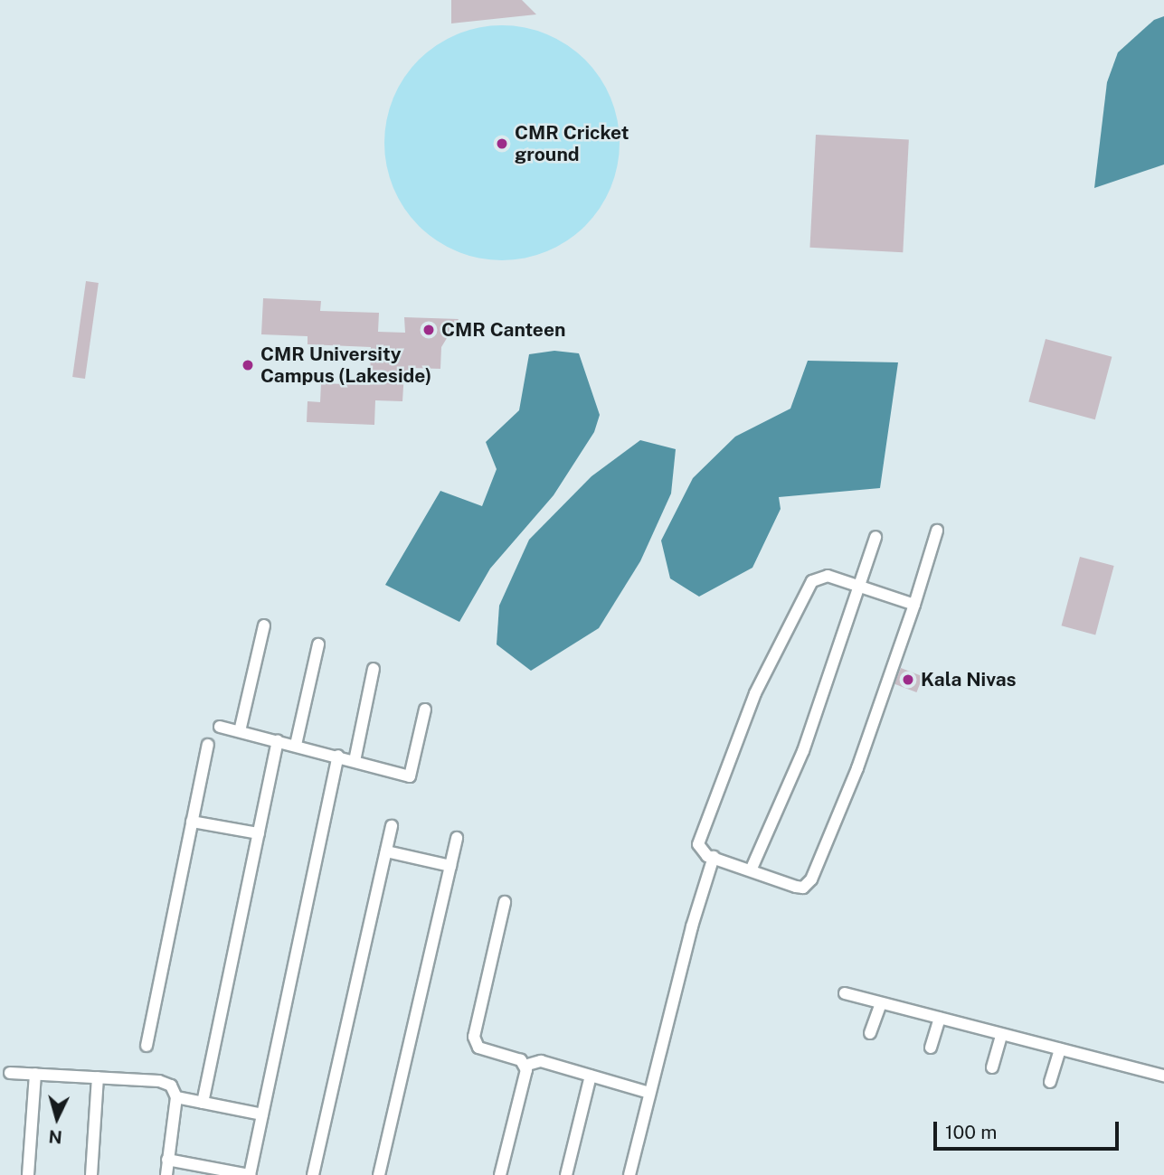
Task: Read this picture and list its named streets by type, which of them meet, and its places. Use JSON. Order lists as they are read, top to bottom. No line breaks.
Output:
{"places":["CMR Cricket ground","CMR Canteen","CMR University Campus (Lakeside)","Kala Nivas"],"scale_bar":"100 m","north":"bottom"}
